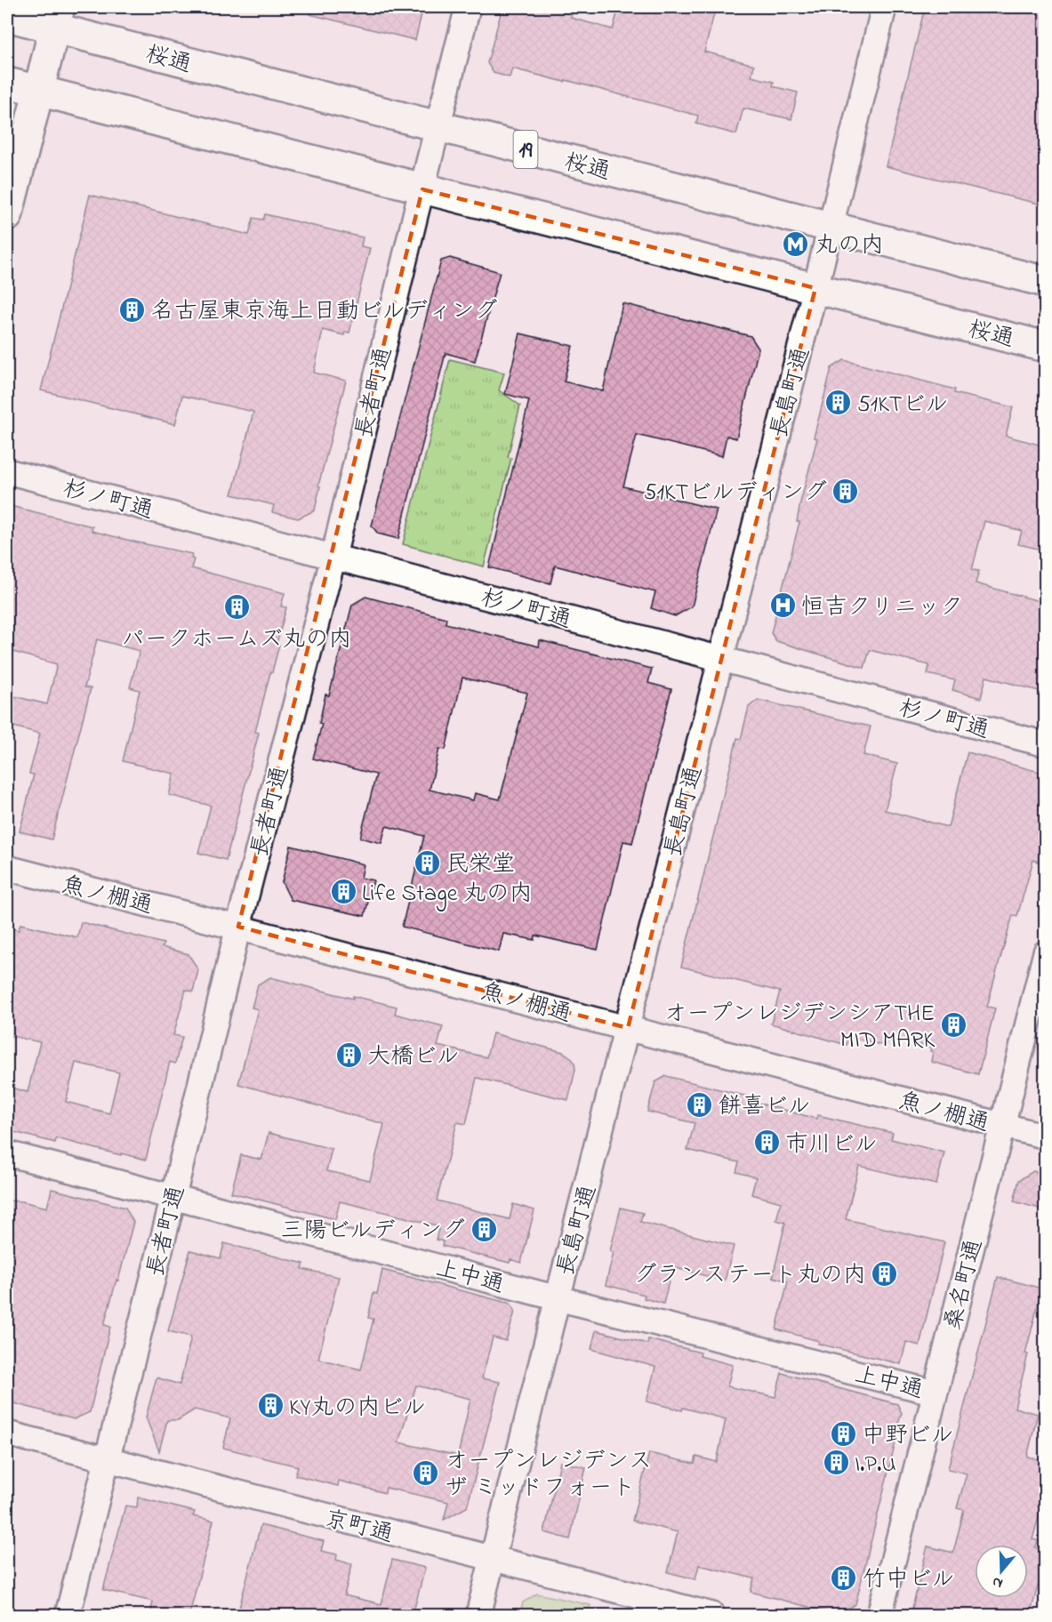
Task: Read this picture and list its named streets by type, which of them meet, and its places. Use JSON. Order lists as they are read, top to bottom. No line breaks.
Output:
{"streets":{"main road":["桜通","19"],"street":["長者町通","長島町通","杉ノ町通","魚ノ棚通","上中通","桑名町通","京町通"]},"crossings":[["桜通","長者町通"],["桜通","長島町通"],["長者町通","杉ノ町通"],["長者町通","魚ノ棚通"],["長者町通","上中通"],["長者町通","京町通"],["長島町通","杉ノ町通"],["長島町通","魚ノ棚通"],["長島町通","上中通"],["長島町通","京町通"],["魚ノ棚通","桑名町通"],["上中通","桑名町通"]],"places":{"metro station":["丸の内"],"building":["名古屋東京海上日動ビルディング","51KTビル","51KTビルディング","パークホームズ丸の内","民栄堂","Life Stage 丸の内","オープンレジデンシアTHE MID MARK","大橋ビル","餅喜ビル","市川ビル","三陽ビルディング","グランステート丸の内","KY丸の内ビル","中野ビル","I.P.U","オープンレジデンス ザ ミッドフォート","竹中ビル"],"hospital":["恒吉クリニック"]},"north":"bottom"}
